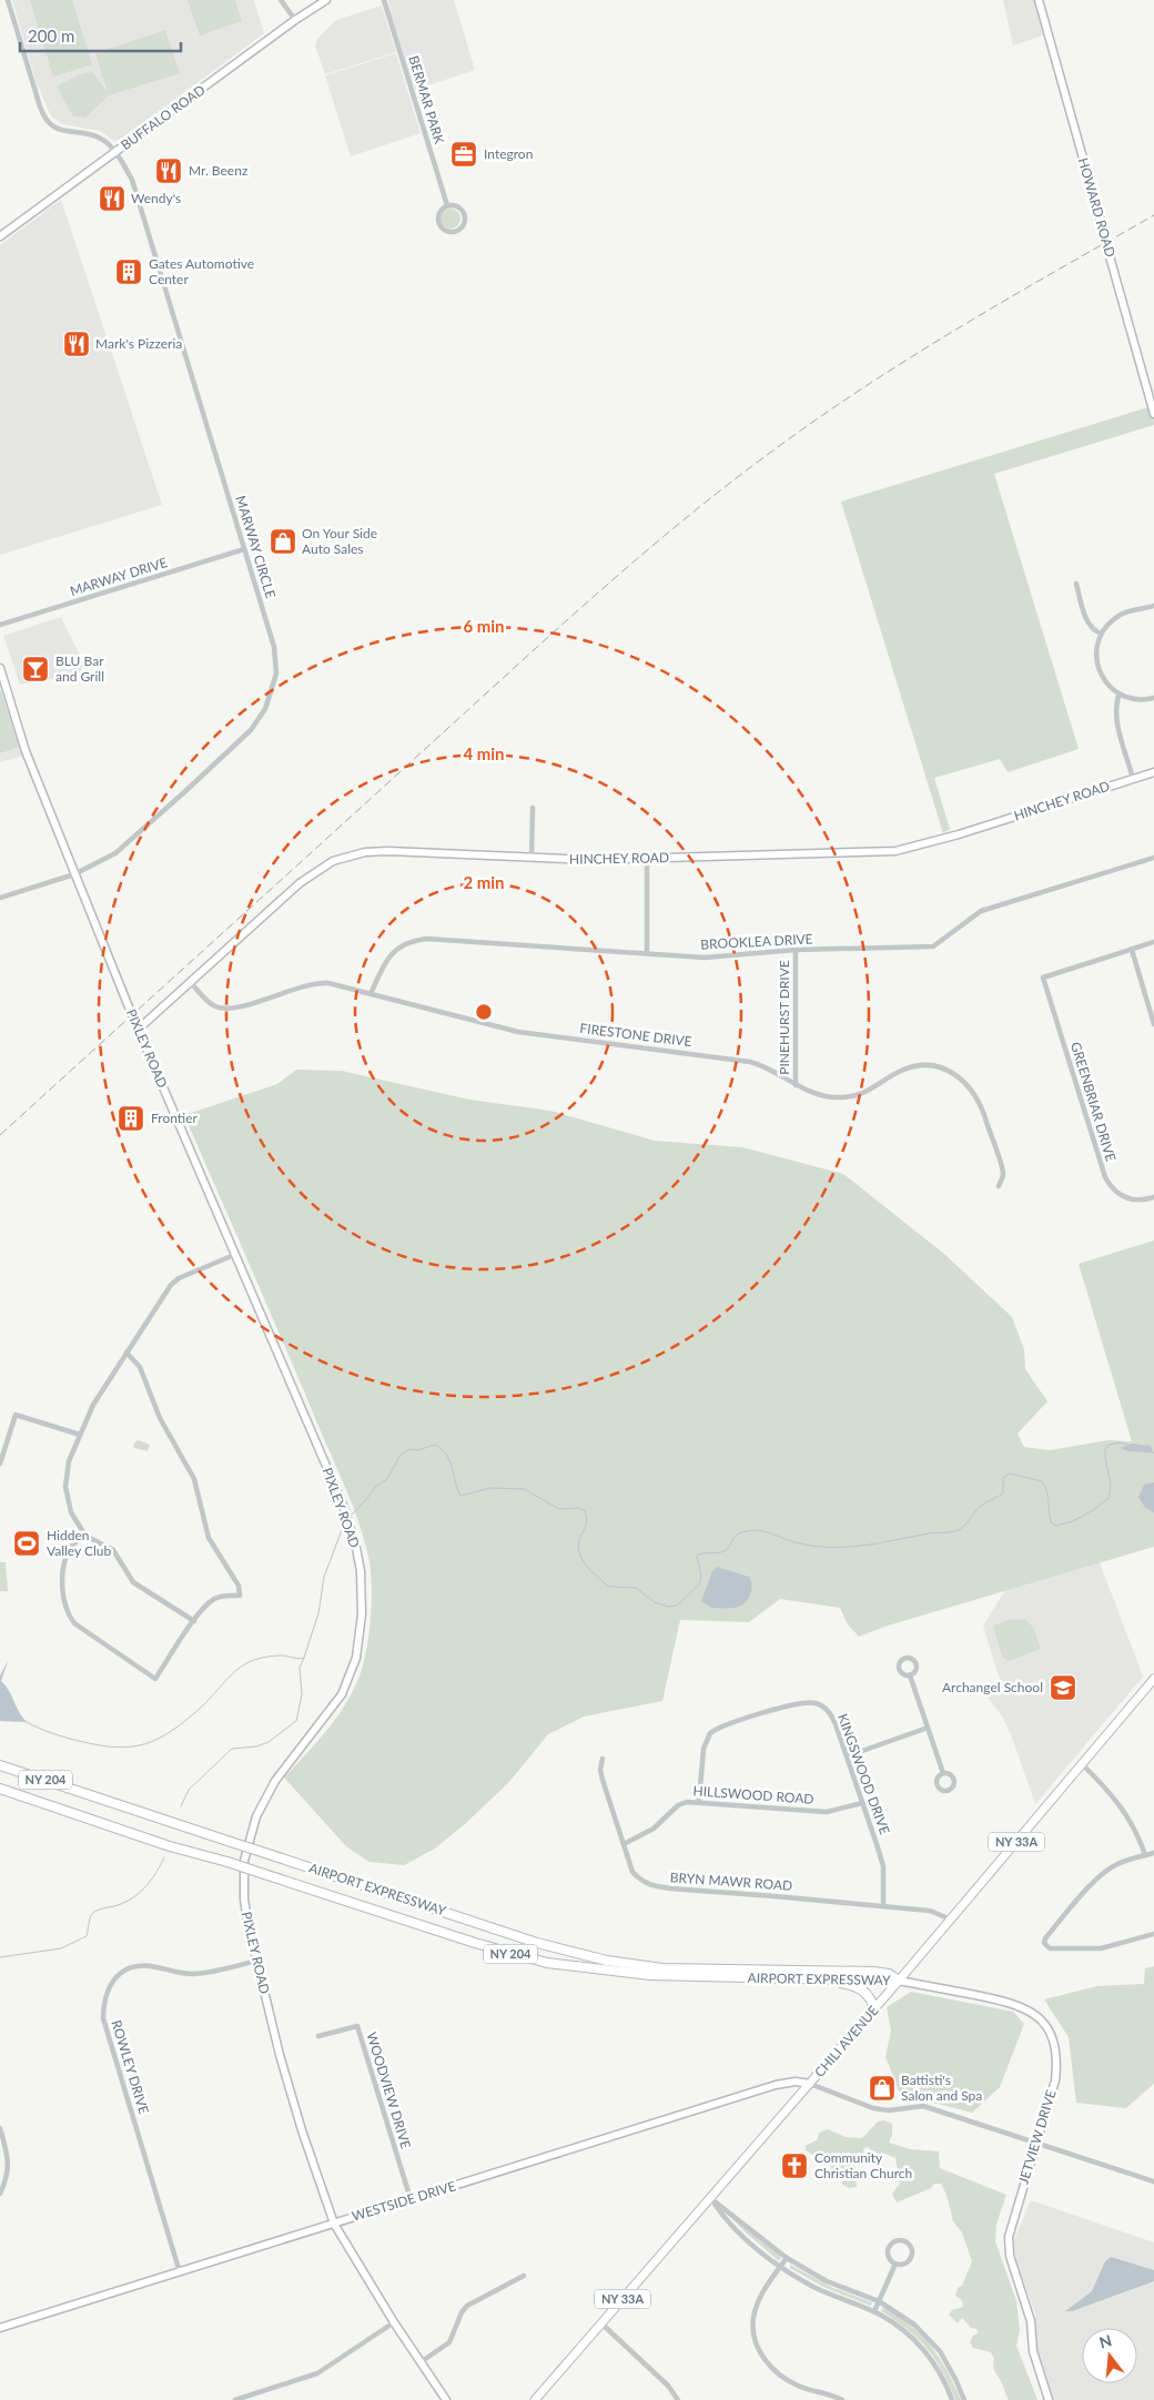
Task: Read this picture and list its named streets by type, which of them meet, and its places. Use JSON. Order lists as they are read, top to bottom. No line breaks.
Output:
{"streets":{"highway":["NY 204","AIRPORT EXPRESSWAY"],"main road":["NY 33A","CHILI AVENUE"],"street":["BERMAR PARK","BUFFALO ROAD","HOWARD ROAD","MARWAY CIRCLE","MARWAY DRIVE","HINCHEY ROAD","BROOKLEA DRIVE","PINEHURST DRIVE","FIRESTONE DRIVE","PIXLEY ROAD","GREENBRIAR DRIVE","KINGSWOOD DRIVE","HILLSWOOD ROAD","BRYN MAWR ROAD","ROWLEY DRIVE","WOODVIEW DRIVE","JETVIEW DRIVE","WESTSIDE DRIVE"]},"crossings":[["BUFFALO ROAD","MARWAY CIRCLE"],["MARWAY CIRCLE","MARWAY DRIVE"],["MARWAY CIRCLE","PIXLEY ROAD"],["HINCHEY ROAD","FIRESTONE DRIVE"],["HINCHEY ROAD","PIXLEY ROAD"],["BROOKLEA DRIVE","PINEHURST DRIVE"],["BROOKLEA DRIVE","FIRESTONE DRIVE"],["PINEHURST DRIVE","FIRESTONE DRIVE"],["PIXLEY ROAD","ROWLEY DRIVE"],["PIXLEY ROAD","WESTSIDE DRIVE"],["KINGSWOOD DRIVE","HILLSWOOD ROAD"],["KINGSWOOD DRIVE","BRYN MAWR ROAD"],["HILLSWOOD ROAD","BRYN MAWR ROAD"],["BRYN MAWR ROAD","CHILI AVENUE"],["AIRPORT EXPRESSWAY","CHILI AVENUE"],["AIRPORT EXPRESSWAY","JETVIEW DRIVE"],["CHILI AVENUE","JETVIEW DRIVE"],["CHILI AVENUE","WESTSIDE DRIVE"],["ROWLEY DRIVE","WESTSIDE DRIVE"],["WOODVIEW DRIVE","WESTSIDE DRIVE"]],"places":{"office":["Integron"],"restaurant":["Mr. Beenz","Wendy's","Mark's Pizzeria"],"building":["Gates Automotive Center","Frontier"],"shop":["On Your Side Auto Sales","Battisti's Salon and Spa"],"bar":["BLU Bar and Grill"],"sports":["Hidden Valley Club"],"school or university":["Archangel School"],"church":["Community Christian Church"]},"scale_bar":"200 m","north":"top","rings":["6 min","4 min","2 min"]}
